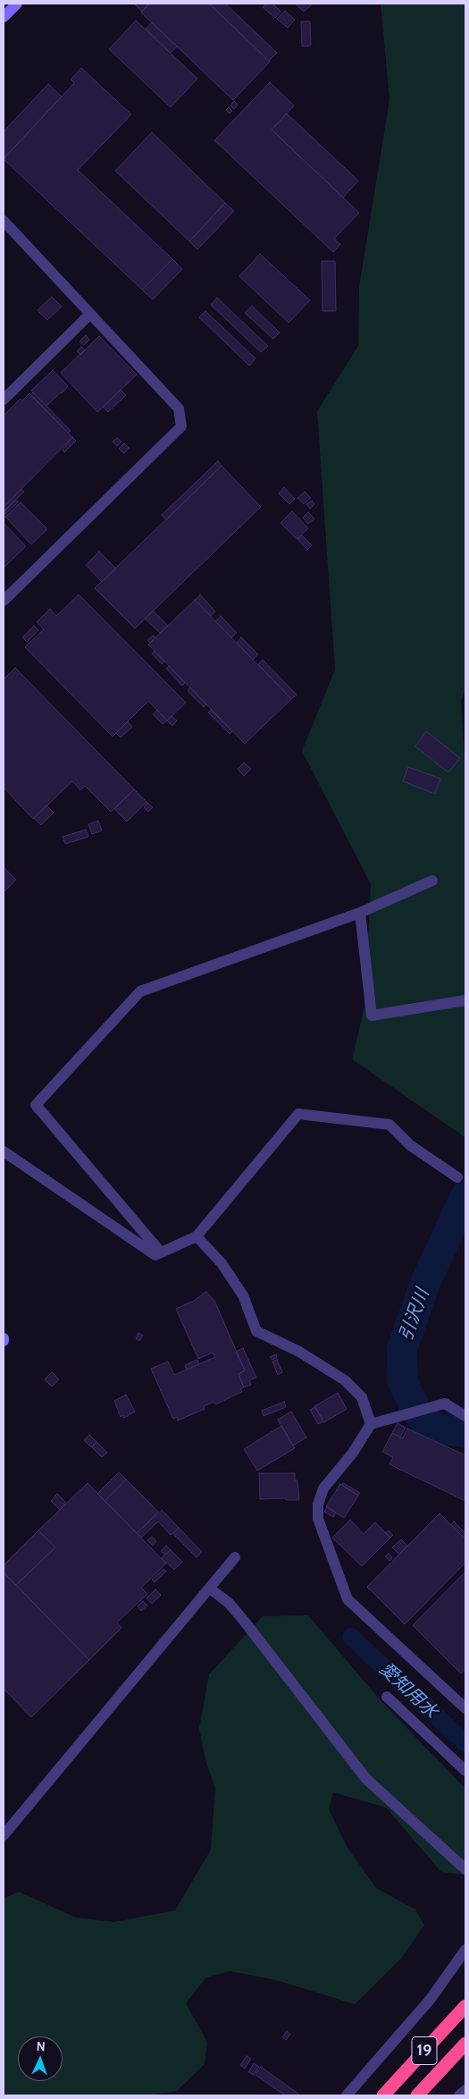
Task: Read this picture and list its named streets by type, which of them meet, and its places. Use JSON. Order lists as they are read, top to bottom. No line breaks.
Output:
{"streets":{"highway":["19"]},"water":["引沢川","愛知用水"],"north":"top"}
